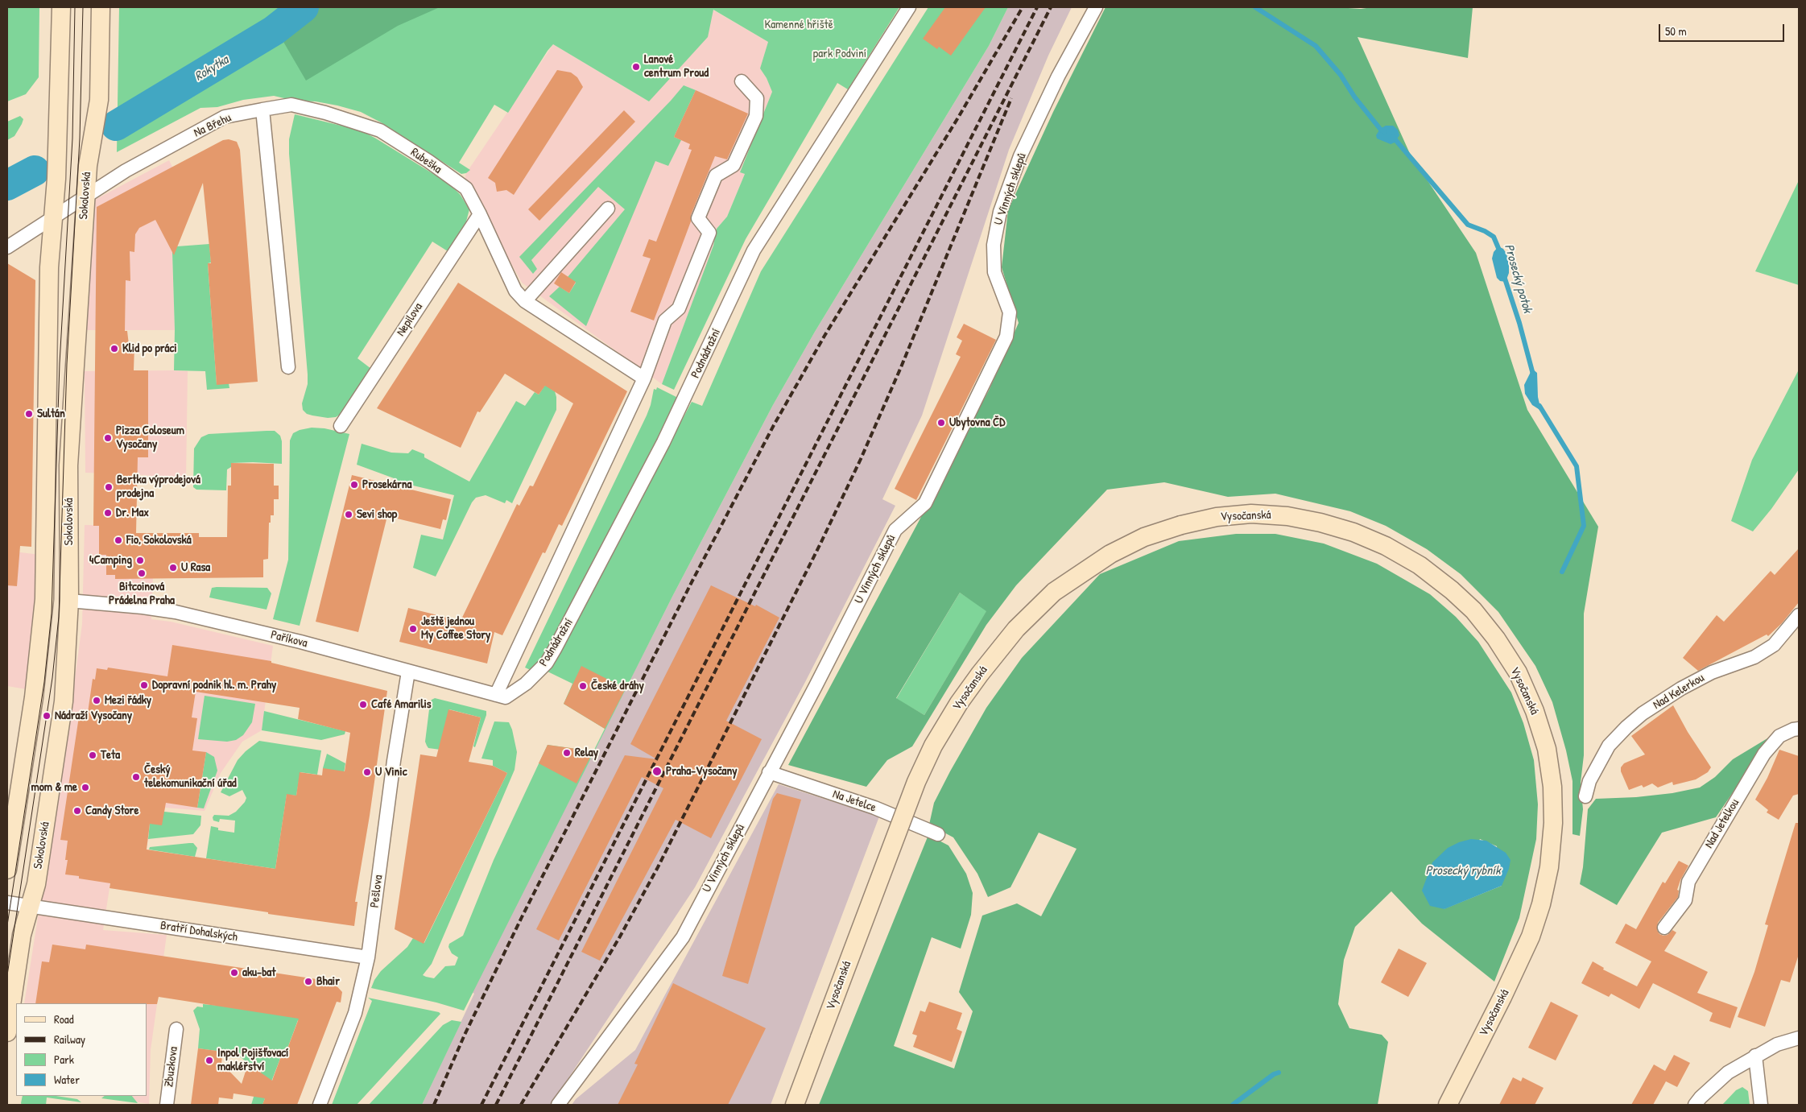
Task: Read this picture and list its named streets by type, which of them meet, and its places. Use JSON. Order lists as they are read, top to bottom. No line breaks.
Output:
{"streets":{"main road":["Sokolovská","Vysočanská"],"street":["Na Břehu","Rubeška","U Vinných sklepů","Nepilova","Podnádražní","Paříkova","Nad Kelerkou","Na Jetelce","Nad Jetelkou","Pešlova","Bratří Dohalských","Zbuzkova"]},"crossings":[["Na Břehu","Rubeška"],["Na Břehu","Sokolovská"],["Rubeška","Nepilova"],["U Vinných sklepů","Na Jetelce"],["Sokolovská","Paříkova"],["Sokolovská","Bratří Dohalských"],["Podnádražní","Paříkova"],["Paříkova","Pešlova"],["Pešlova","Bratří Dohalských"]],"water":["Rokytka","Prosecký potok","Prosecký rybník"],"parks":["Kamenné hřiště","park Podviní"],"places":["Lanové centrum Proud","Klid po práci","Sultán","Ubytovna ČD","Pizza Coloseum Vysočany","Prosekárna","Bertka výprodejová prodejna","Dr. Max","Sevi shop","Fio, Sokolovská","4Camping","U Rasa","Bitcoinová Prádelna Praha","Ještě jednou My Coffee Story","Dopravní podnik hl. m. Prahy","České dráhy","Mezi řádky","Café Amarilis","Nádraží Vysočany","Relay","Teta","Praha-Vysočany","U Vinic","Český telekomunikační úřad","mom & me","Candy Store","aku-bat","Bhair","Inpol Pojišťovací makléřství"],"legend":["Road","Railway","Park","Water"],"scale_bar":"50 m"}
